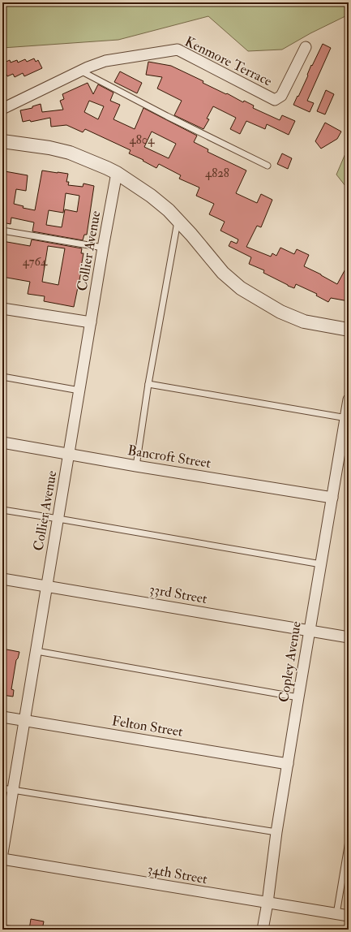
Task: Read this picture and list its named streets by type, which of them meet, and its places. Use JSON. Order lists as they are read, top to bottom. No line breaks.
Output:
{"streets":{"street":["Kenmore Terrace","Collier Avenue","Bancroft Street","33rd Street","Copley Avenue","Felton Street","34th Street"]},"crossings":[["Collier Avenue","Bancroft Street"],["Collier Avenue","33rd Street"],["Collier Avenue","Felton Street"],["Bancroft Street","Copley Avenue"],["33rd Street","Copley Avenue"],["Copley Avenue","Felton Street"],["Copley Avenue","34th Street"]],"house_numbers":["4804","4828","4764"]}
